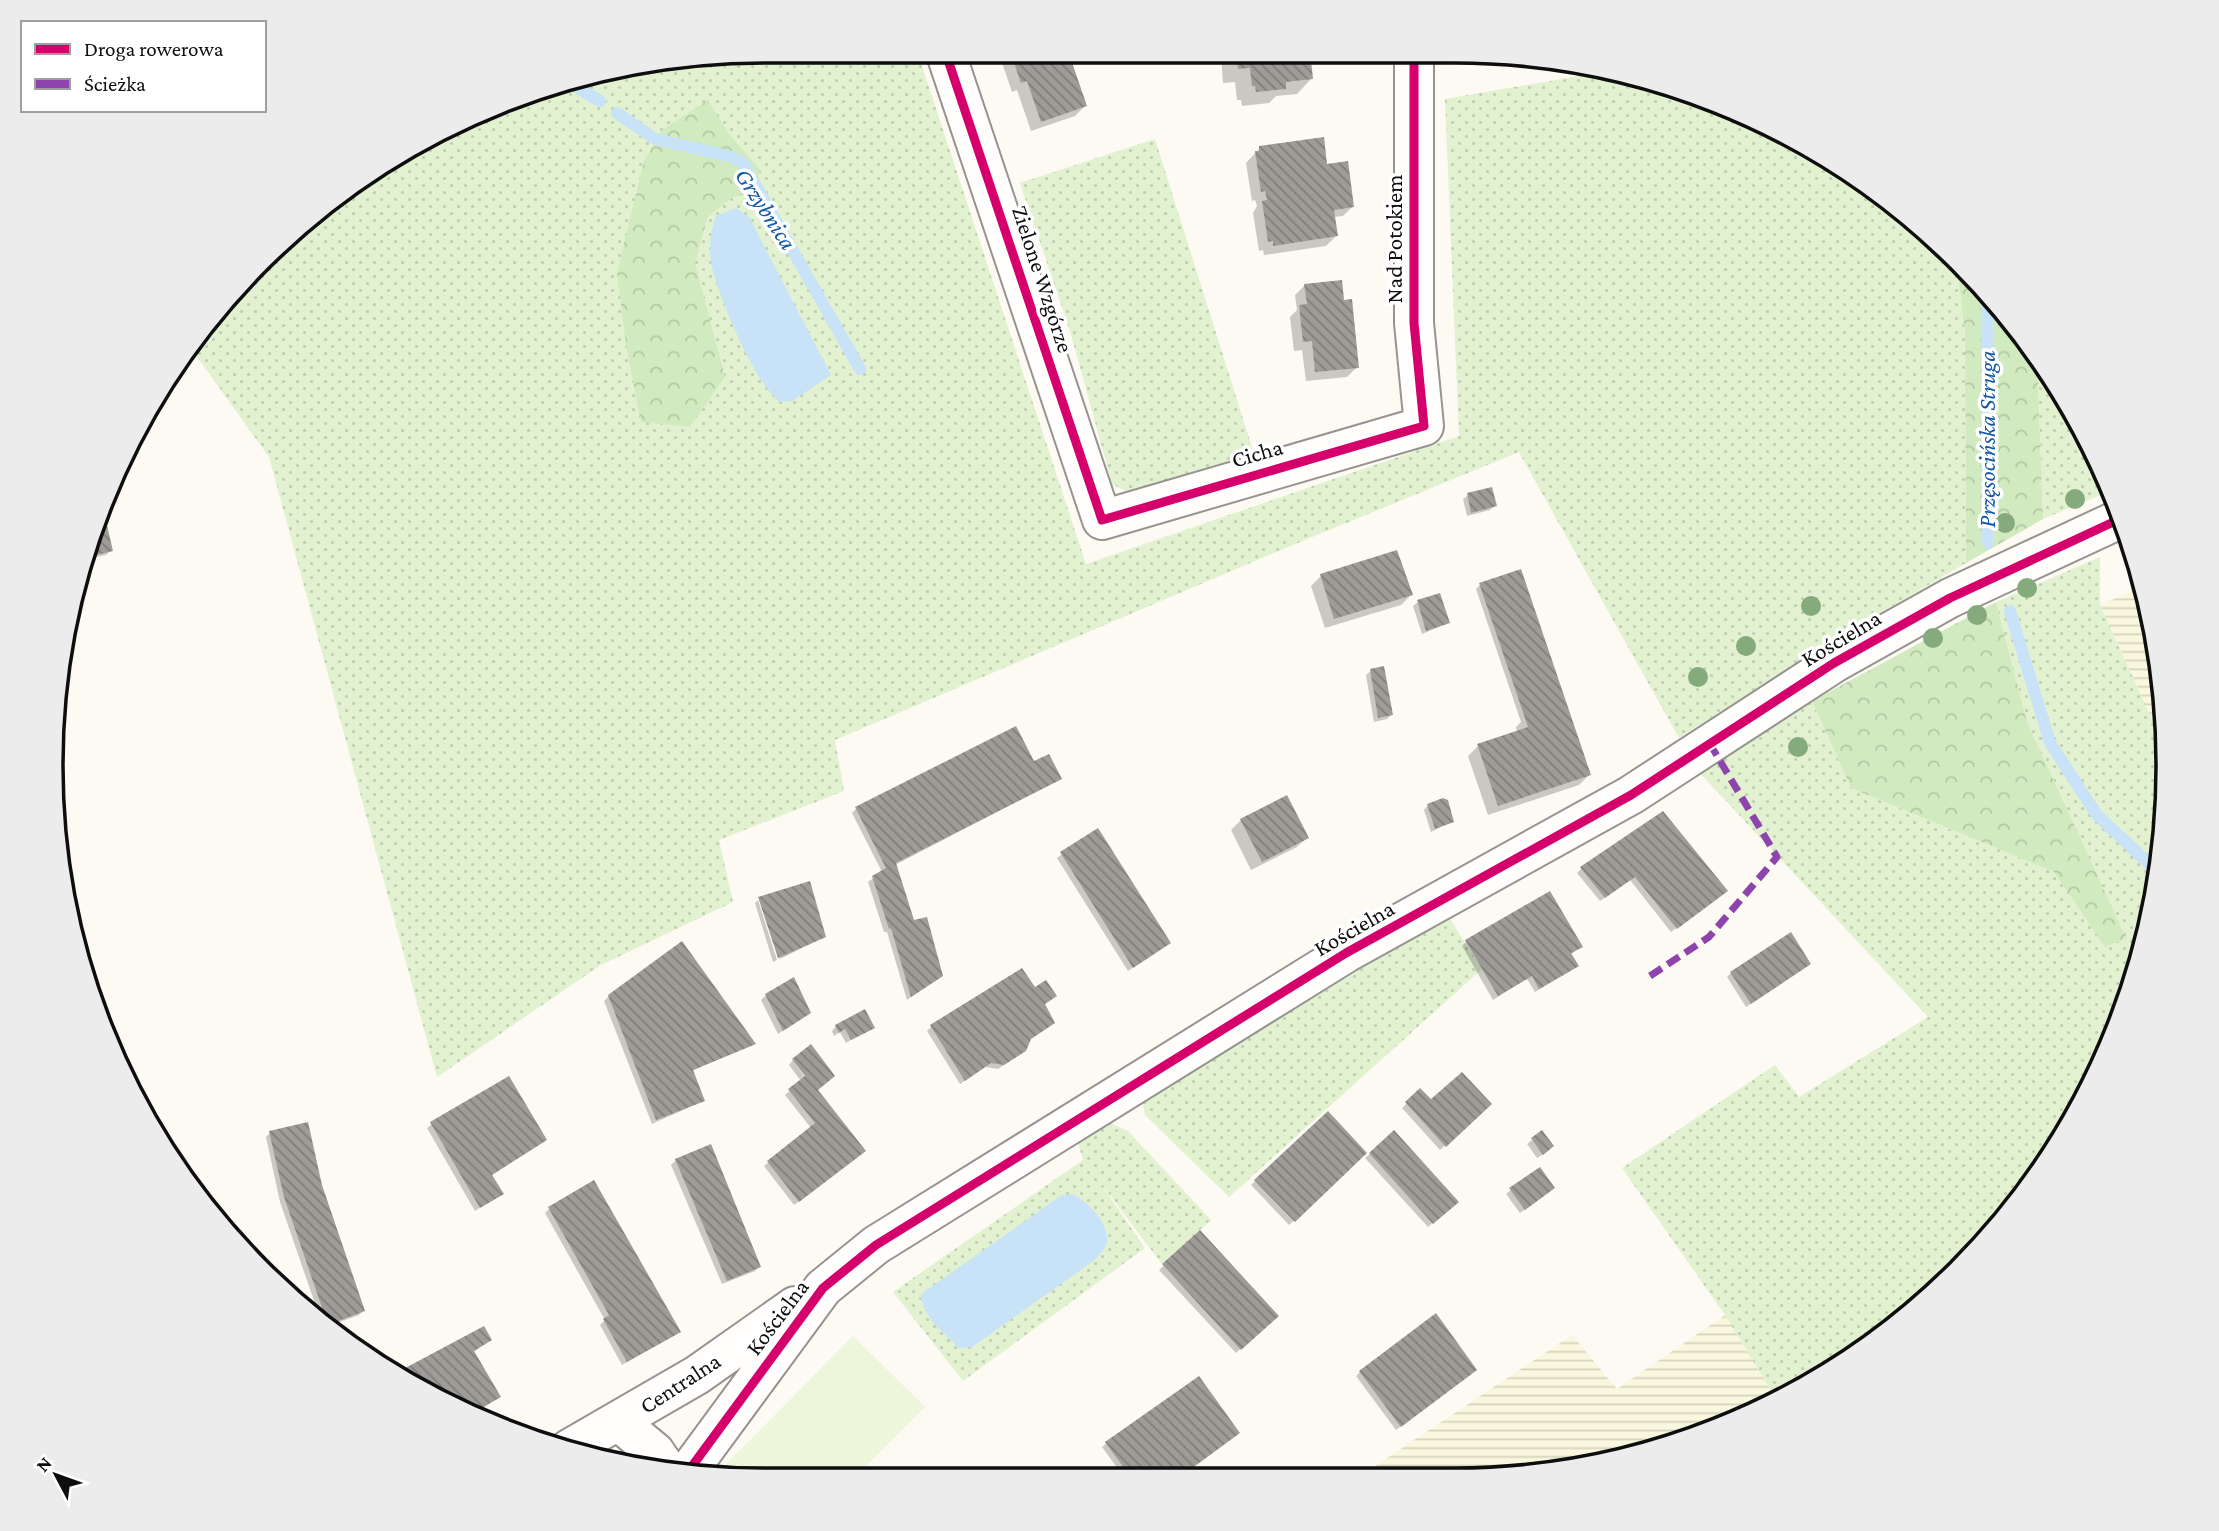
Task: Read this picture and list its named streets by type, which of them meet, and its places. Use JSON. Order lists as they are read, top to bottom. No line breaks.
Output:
{"streets":{"street":["Nad Potokiem","Zielone Wzgórze","Cicha","Kościelna","Centralna"]},"crossings":[["Nad Potokiem","Cicha"],["Zielone Wzgórze","Cicha"],["Kościelna","Centralna"]],"water":["Grzybnica","Przęsocińska Struga"],"legend":["Droga rowerowa","Ścieżka"],"north":"top left"}
